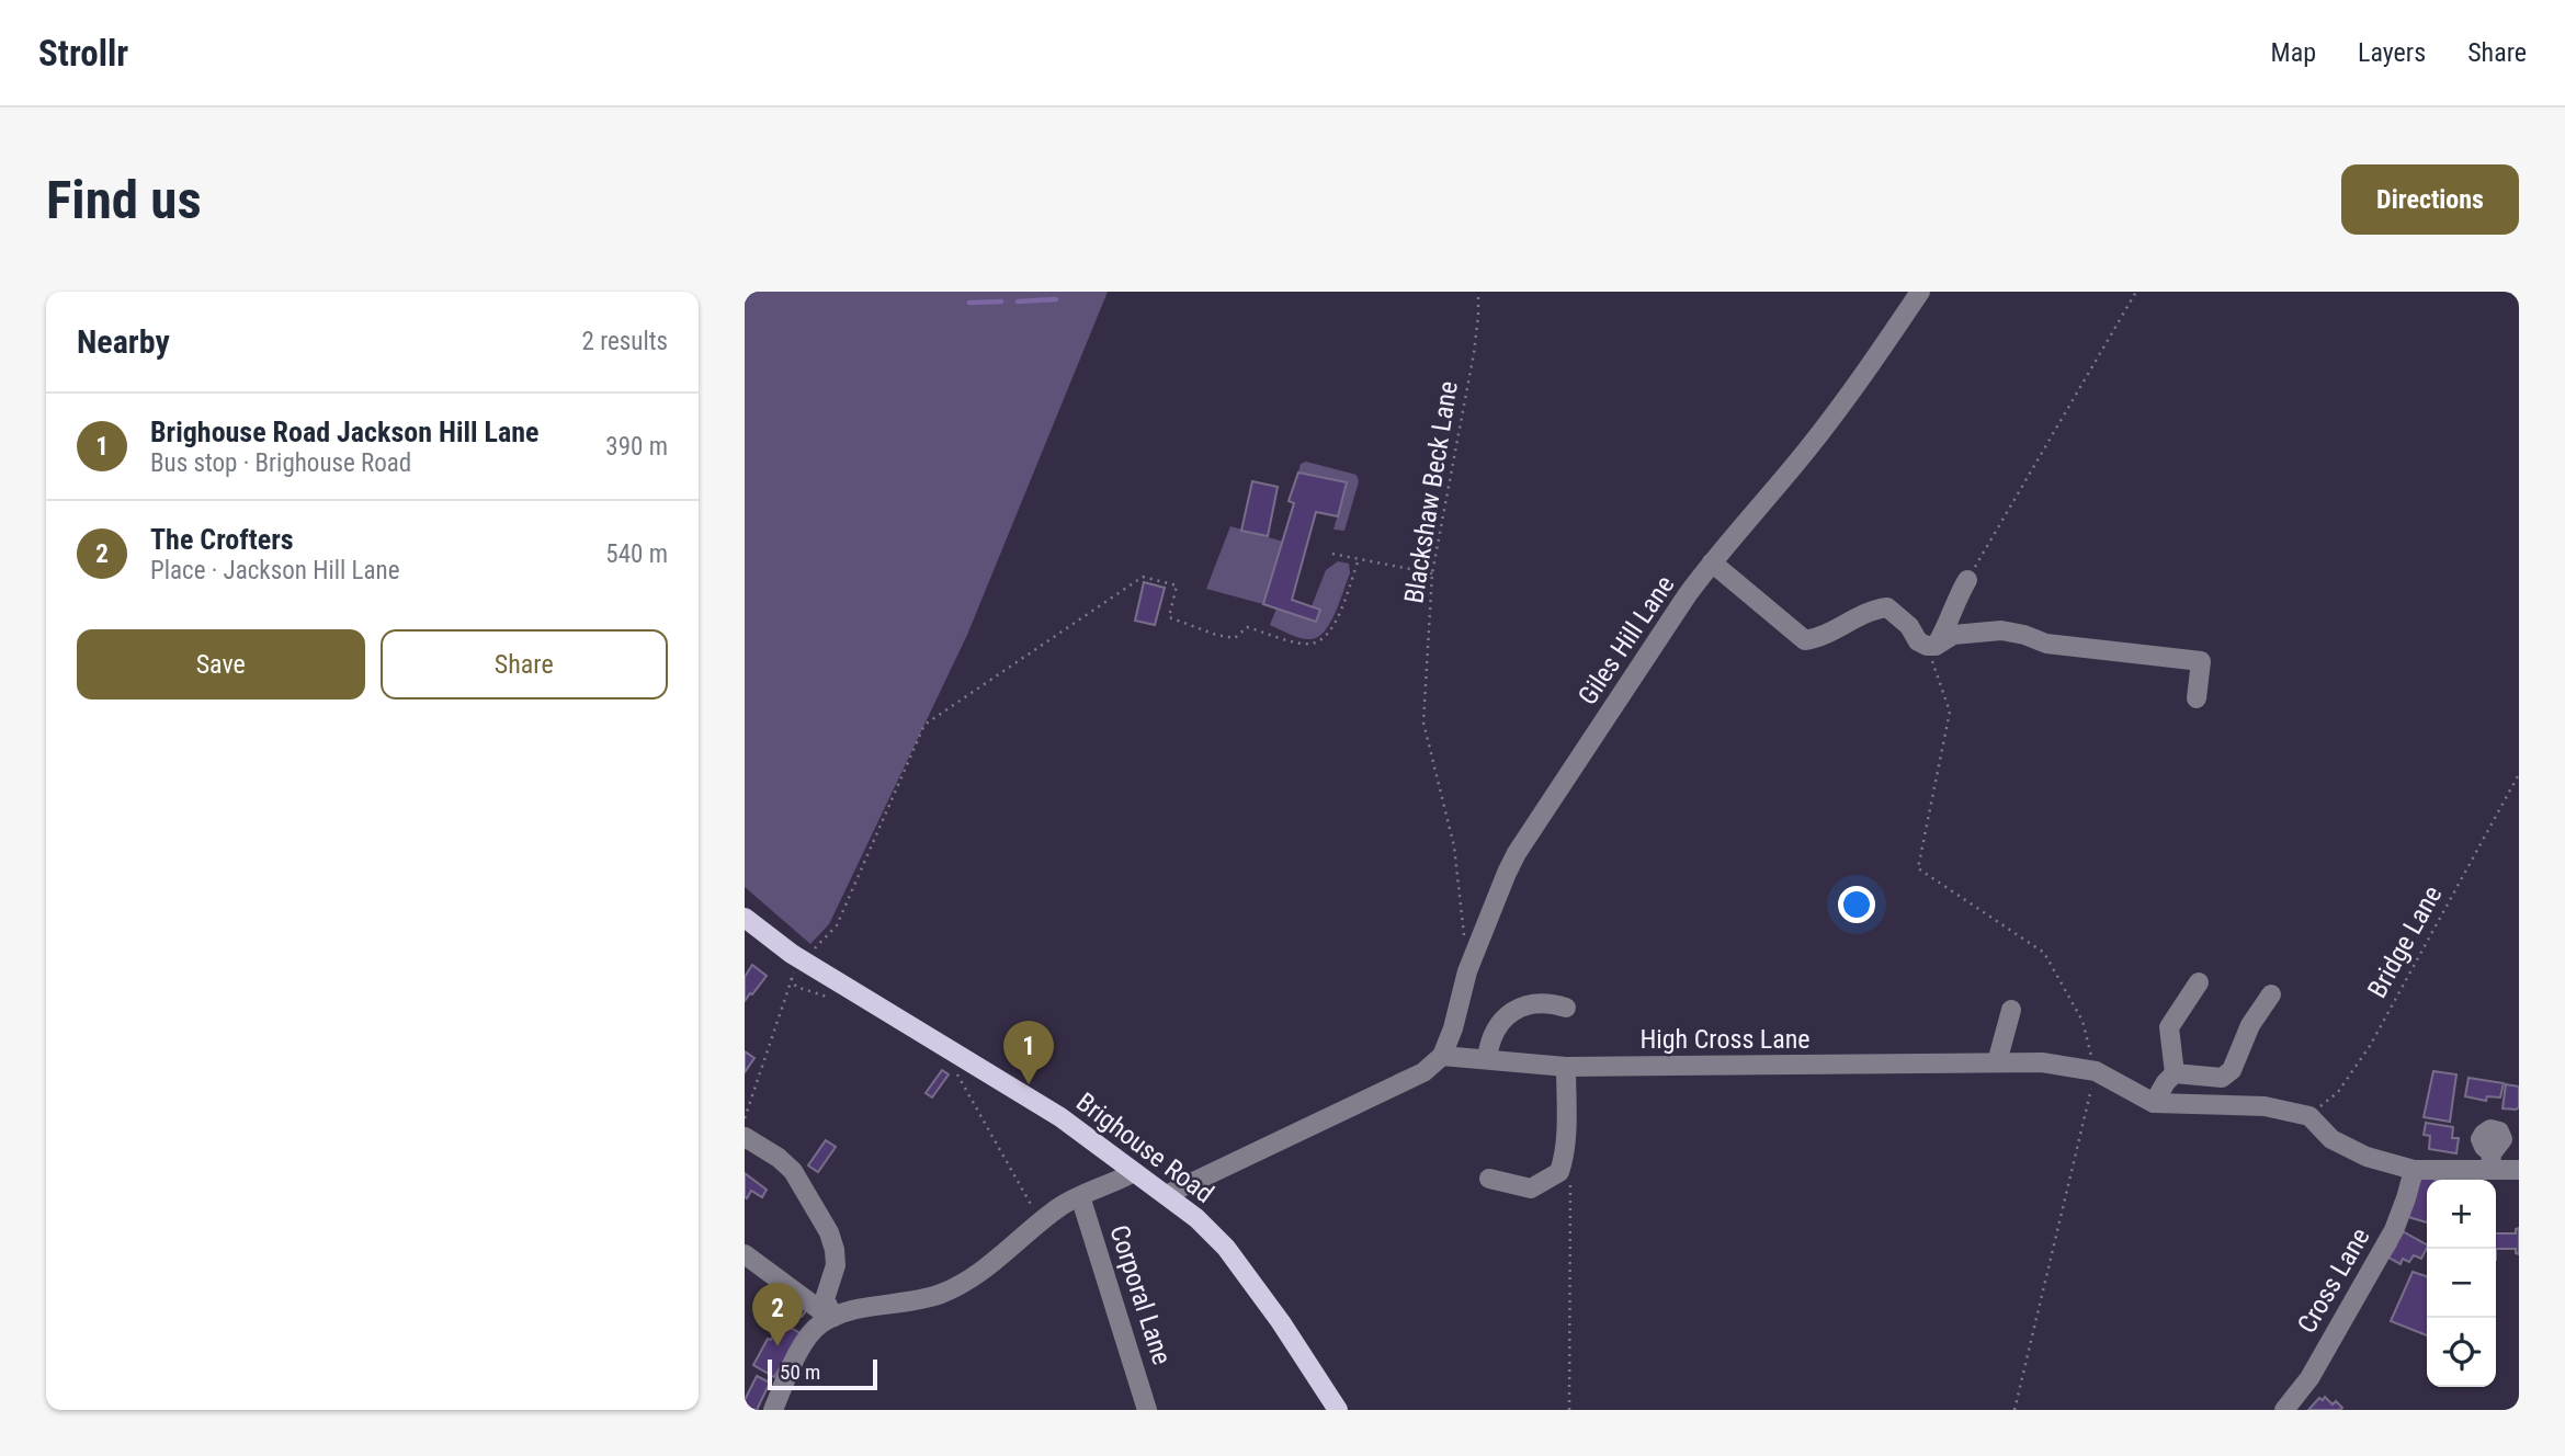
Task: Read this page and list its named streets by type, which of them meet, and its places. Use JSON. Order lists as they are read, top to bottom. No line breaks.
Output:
{"streets":{"main road":["Brighouse Road"],"street":["Giles Hill Lane","High Cross Lane","Cross Lane","Corporal Lane"],"path":["Blackshaw Beck Lane","Bridge Lane"]},"crossings":[["Giles Hill Lane","High Cross Lane"],["Bridge Lane","High Cross Lane"]],"scale_bar":"50 m","page":{"header":"Strollr","nav":["Map","Layers","Share"],"buttons":["Directions",["Save","Share"]],"title":"Find us","heading":["Nearby","2 results"],"list":[{"mark":"1","name":"Brighouse Road Jackson Hill Lane","note":"Bus stop · Brighouse Road","value":"390 m"},{"mark":"2","name":"The Crofters","note":"Place · Jackson Hill Lane","value":"540 m"}],"pins":["1","2"],"map_buttons":["+","−"],"scale":"50 m"}}
